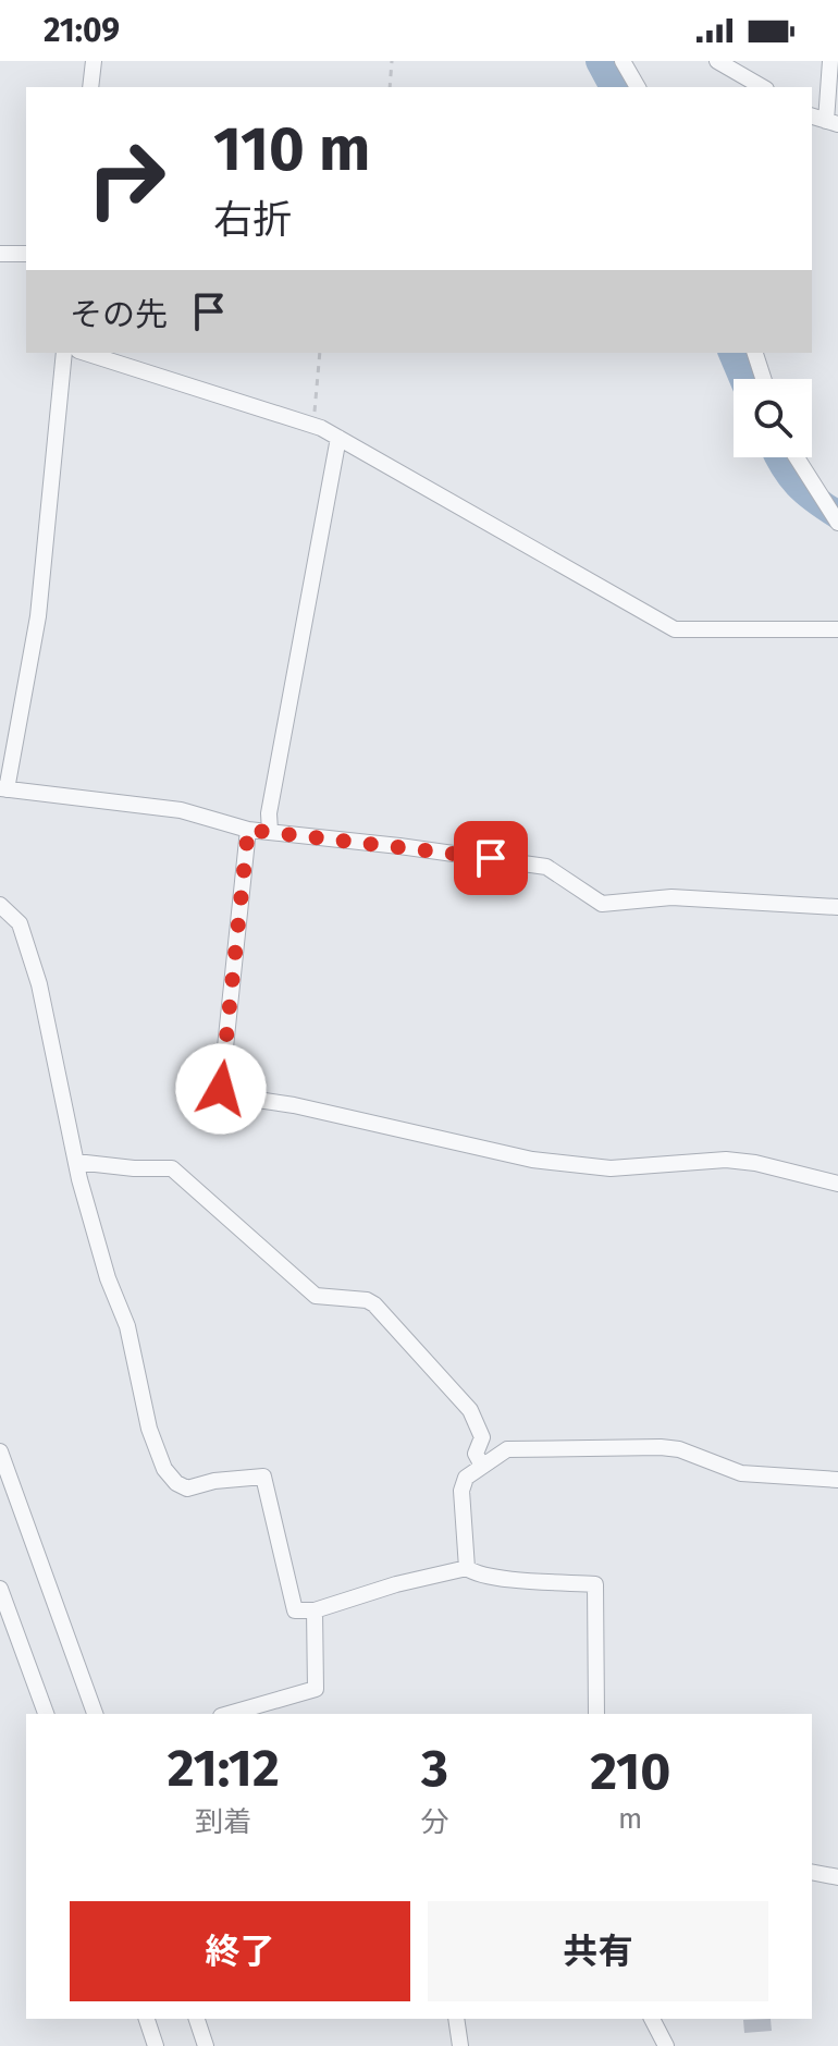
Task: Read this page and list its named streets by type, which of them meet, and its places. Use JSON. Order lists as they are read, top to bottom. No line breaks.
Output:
{"page":{"status":"21:09","turn":["110 m","右折"],"then":"その先","eta":["21:12","到着","3","分","210","m"],"buttons":["終了","共有"]}}
